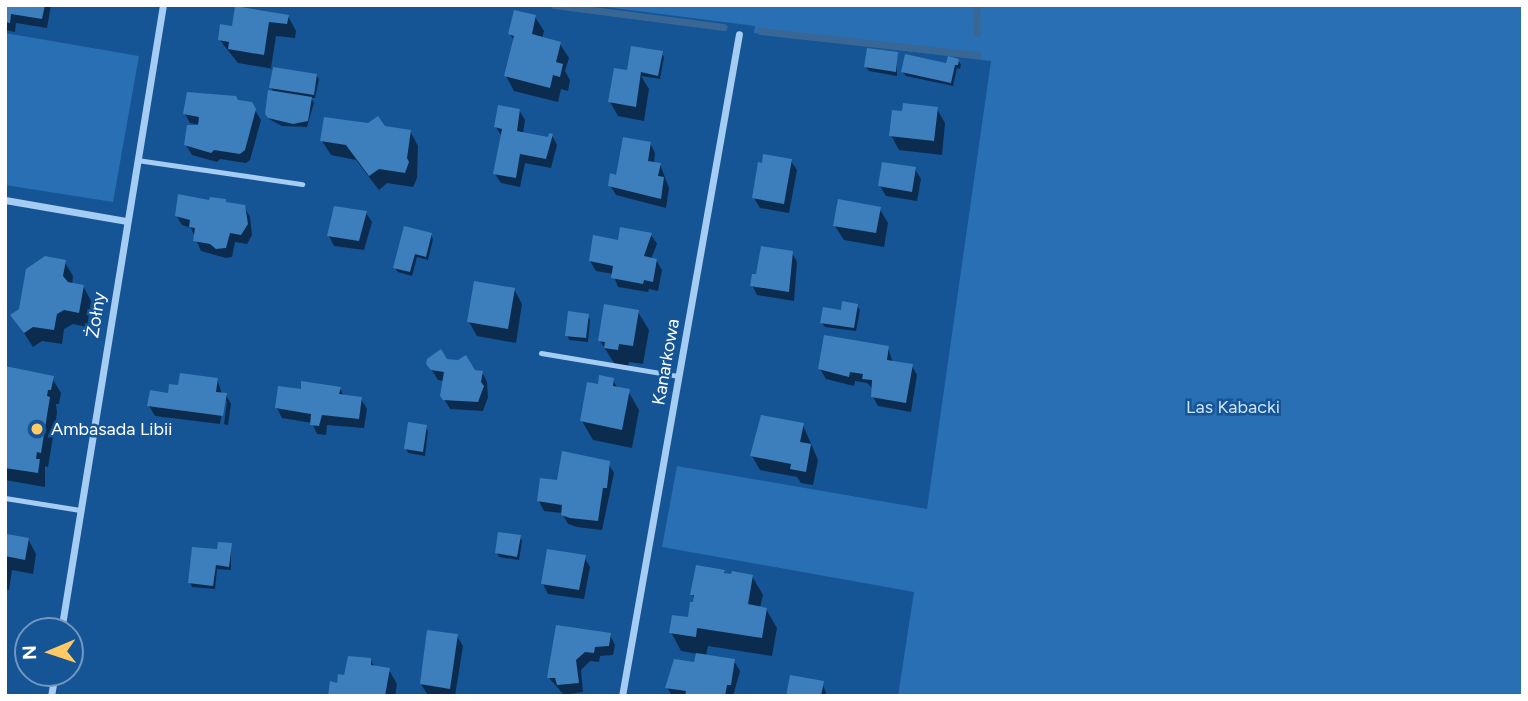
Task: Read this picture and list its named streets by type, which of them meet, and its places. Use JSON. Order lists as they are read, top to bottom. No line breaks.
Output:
{"streets":{"street":["Żołny","Kanarkowa"]},"parks":["Las Kabacki"],"places":["Ambasada Libii"],"north":"left"}
